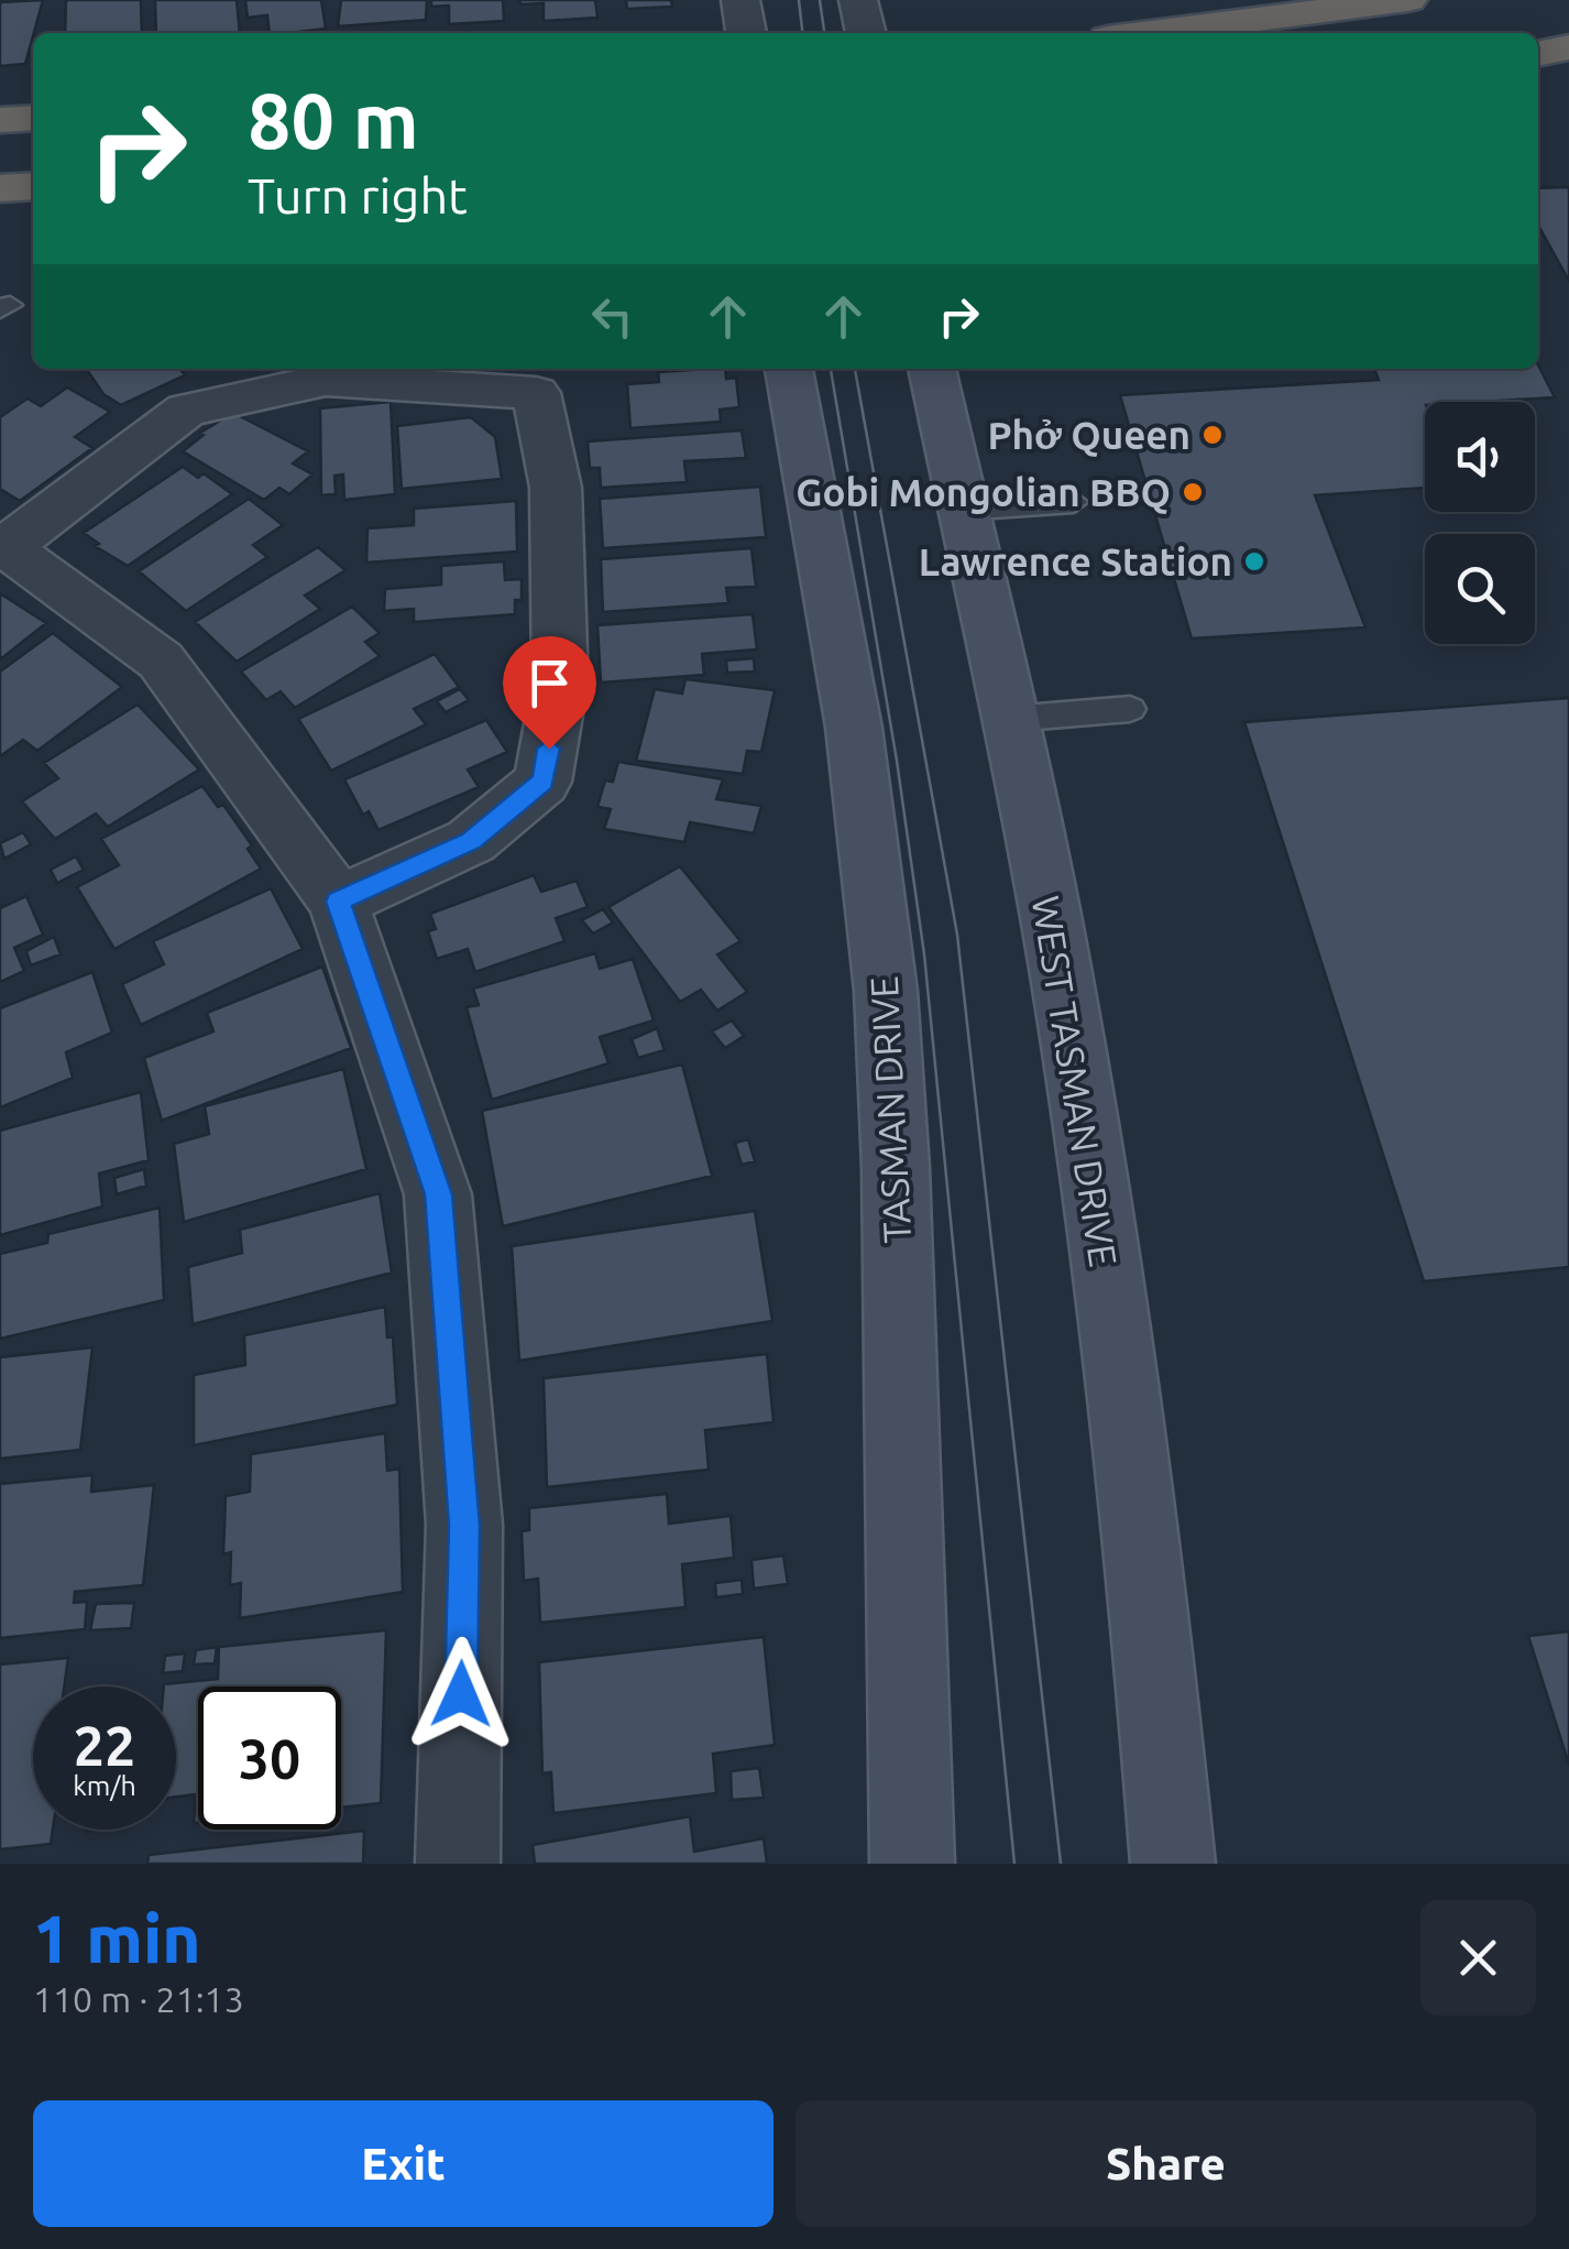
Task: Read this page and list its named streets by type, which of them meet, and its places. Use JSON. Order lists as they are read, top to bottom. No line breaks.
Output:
{"streets":{"main road":["WEST TASMAN DRIVE","TASMAN DRIVE"]},"places":["Phở Queen","Gobi Mongolian BBQ","Lawrence Station"],"page":{"turn":["80 m","Turn right"],"speed":"22 km/h","limit":"30","heading":["1 min","110 m · 21:13"],"buttons":["Exit","Share"]}}
